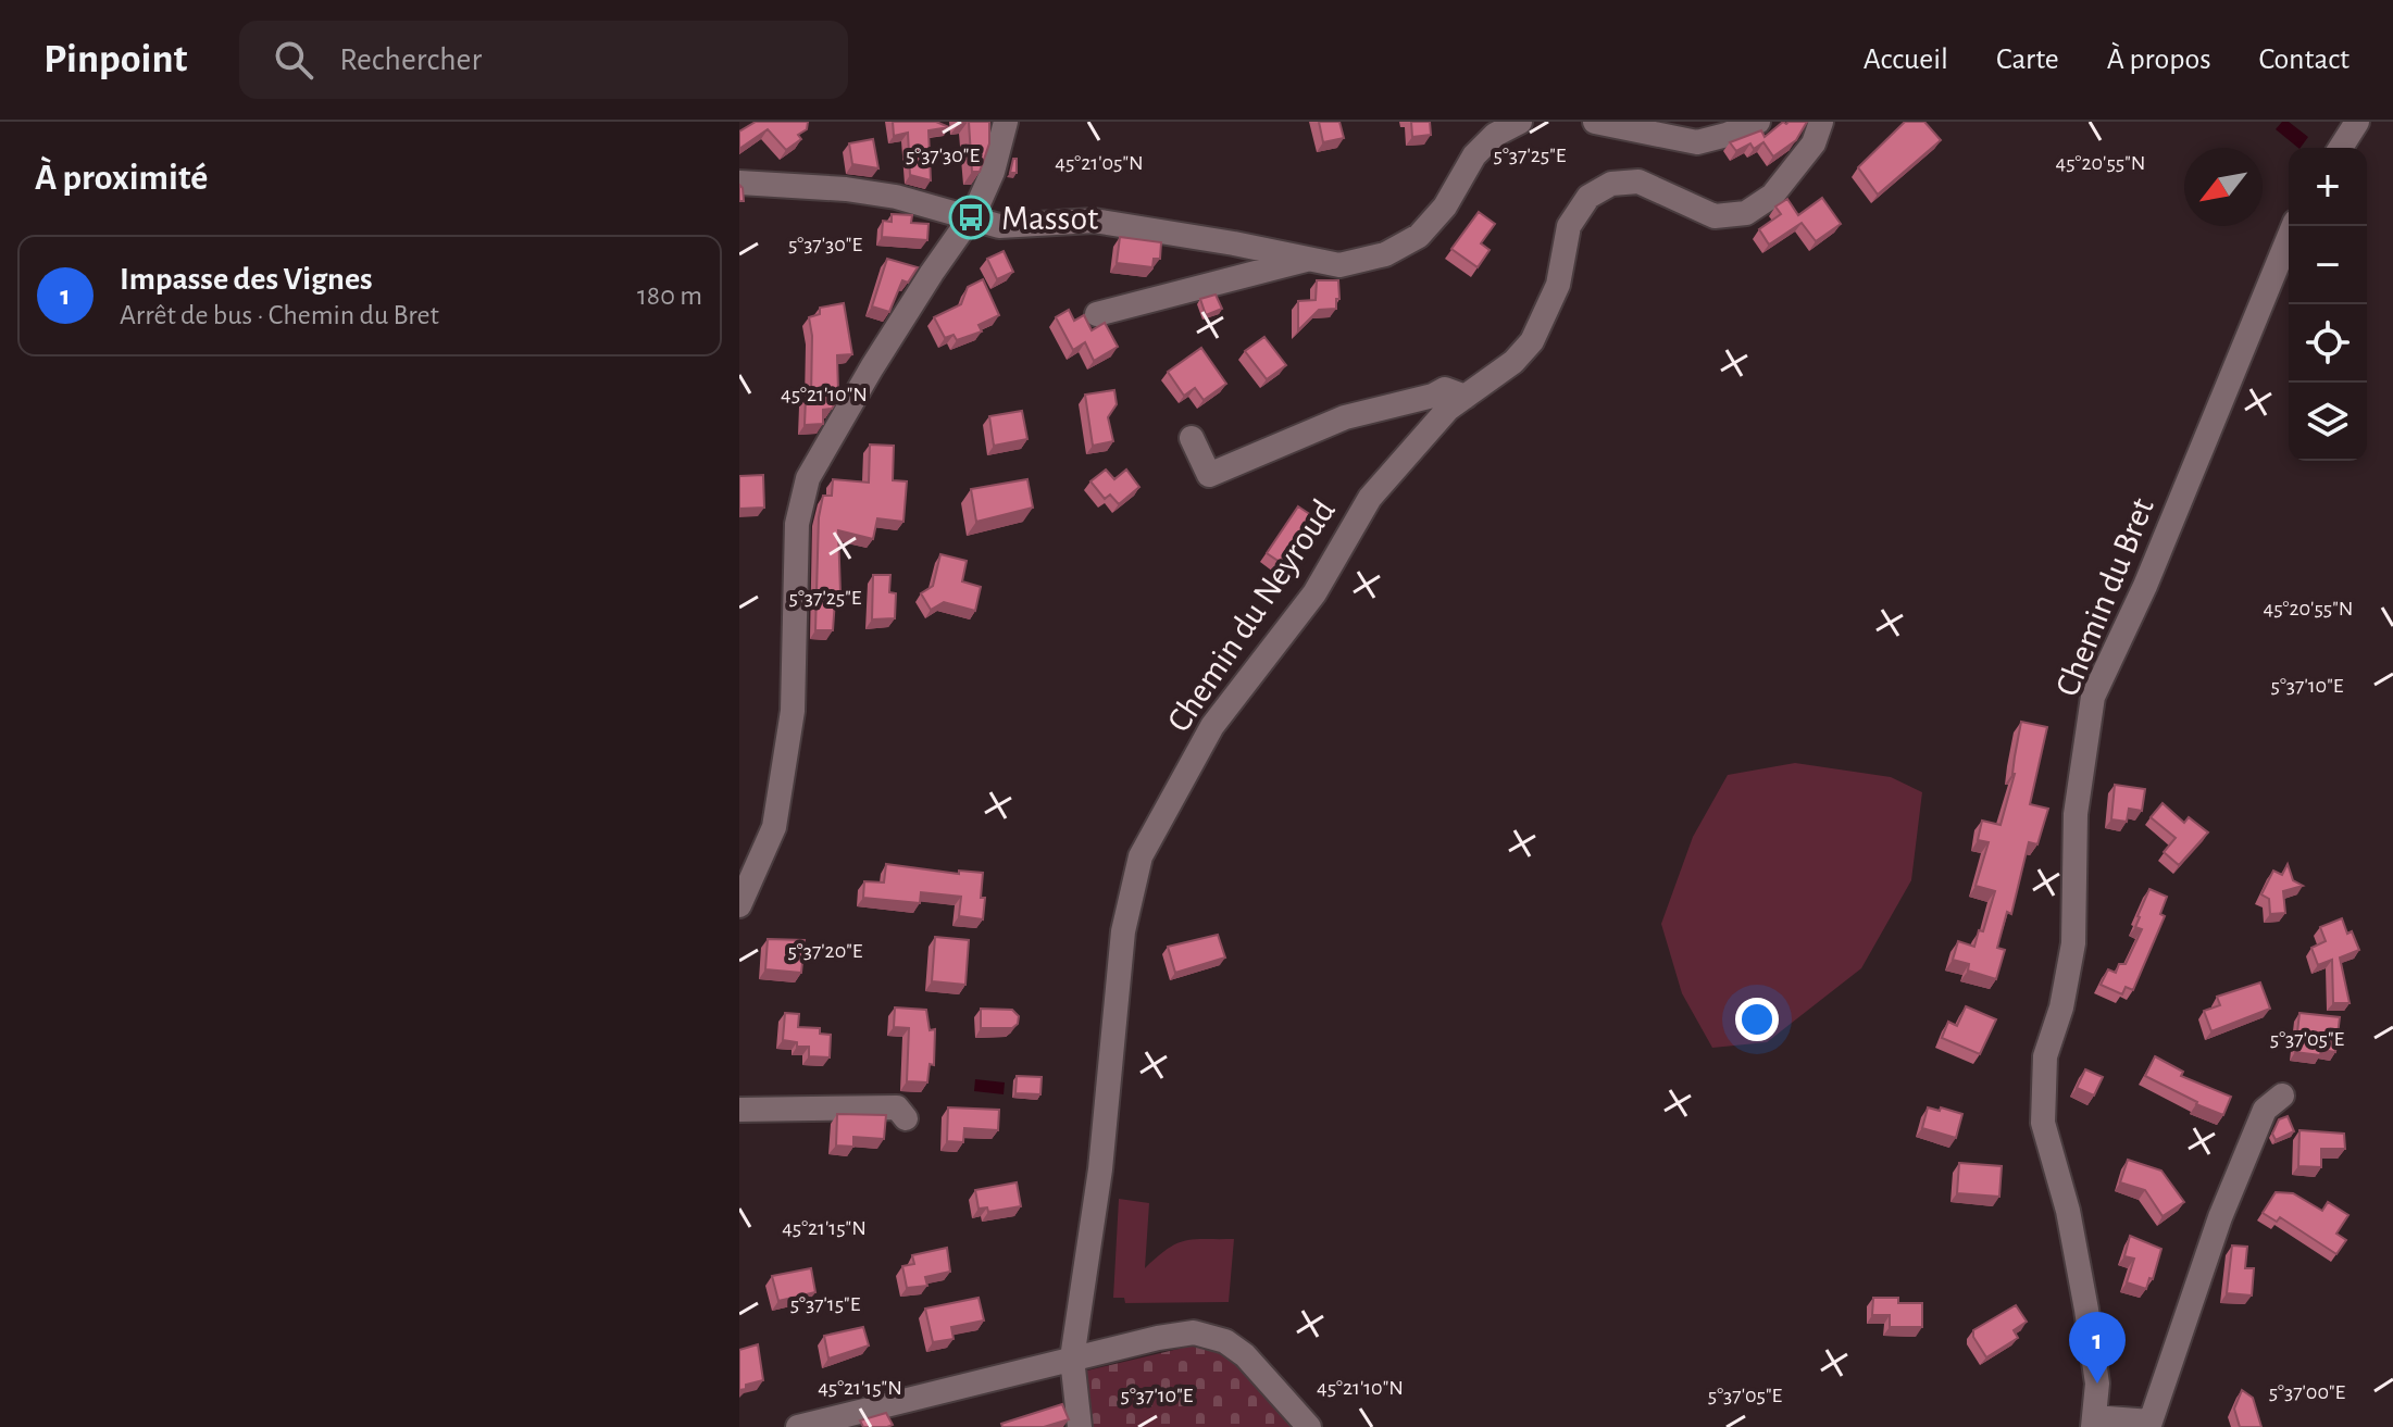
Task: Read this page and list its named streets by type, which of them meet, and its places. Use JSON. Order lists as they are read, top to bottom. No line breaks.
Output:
{"streets":{"street":["Chemin du Bret","Chemin du Neyroud"]},"places":{"bus stop":["Massot"]},"north":"bottom left","page":{"header":"Pinpoint","search":"Rechercher","nav":["Accueil","Carte","À propos","Contact"],"heading":"À proximité","map_buttons":["+","−"],"list":[{"mark":"1","name":"Impasse des Vignes","note":"Arrêt de bus · Chemin du Bret","value":"180 m"}],"pins":"1"},"coordinates":["5°37'30\"E","5°37'25\"E","45°20'55\"N","45°21'05\"N","45°21'10\"N","5°37'10\"E","5°37'20\"E","5°37'05\"E","45°21'15\"N","5°37'15\"E","5°37'00\"E"]}
